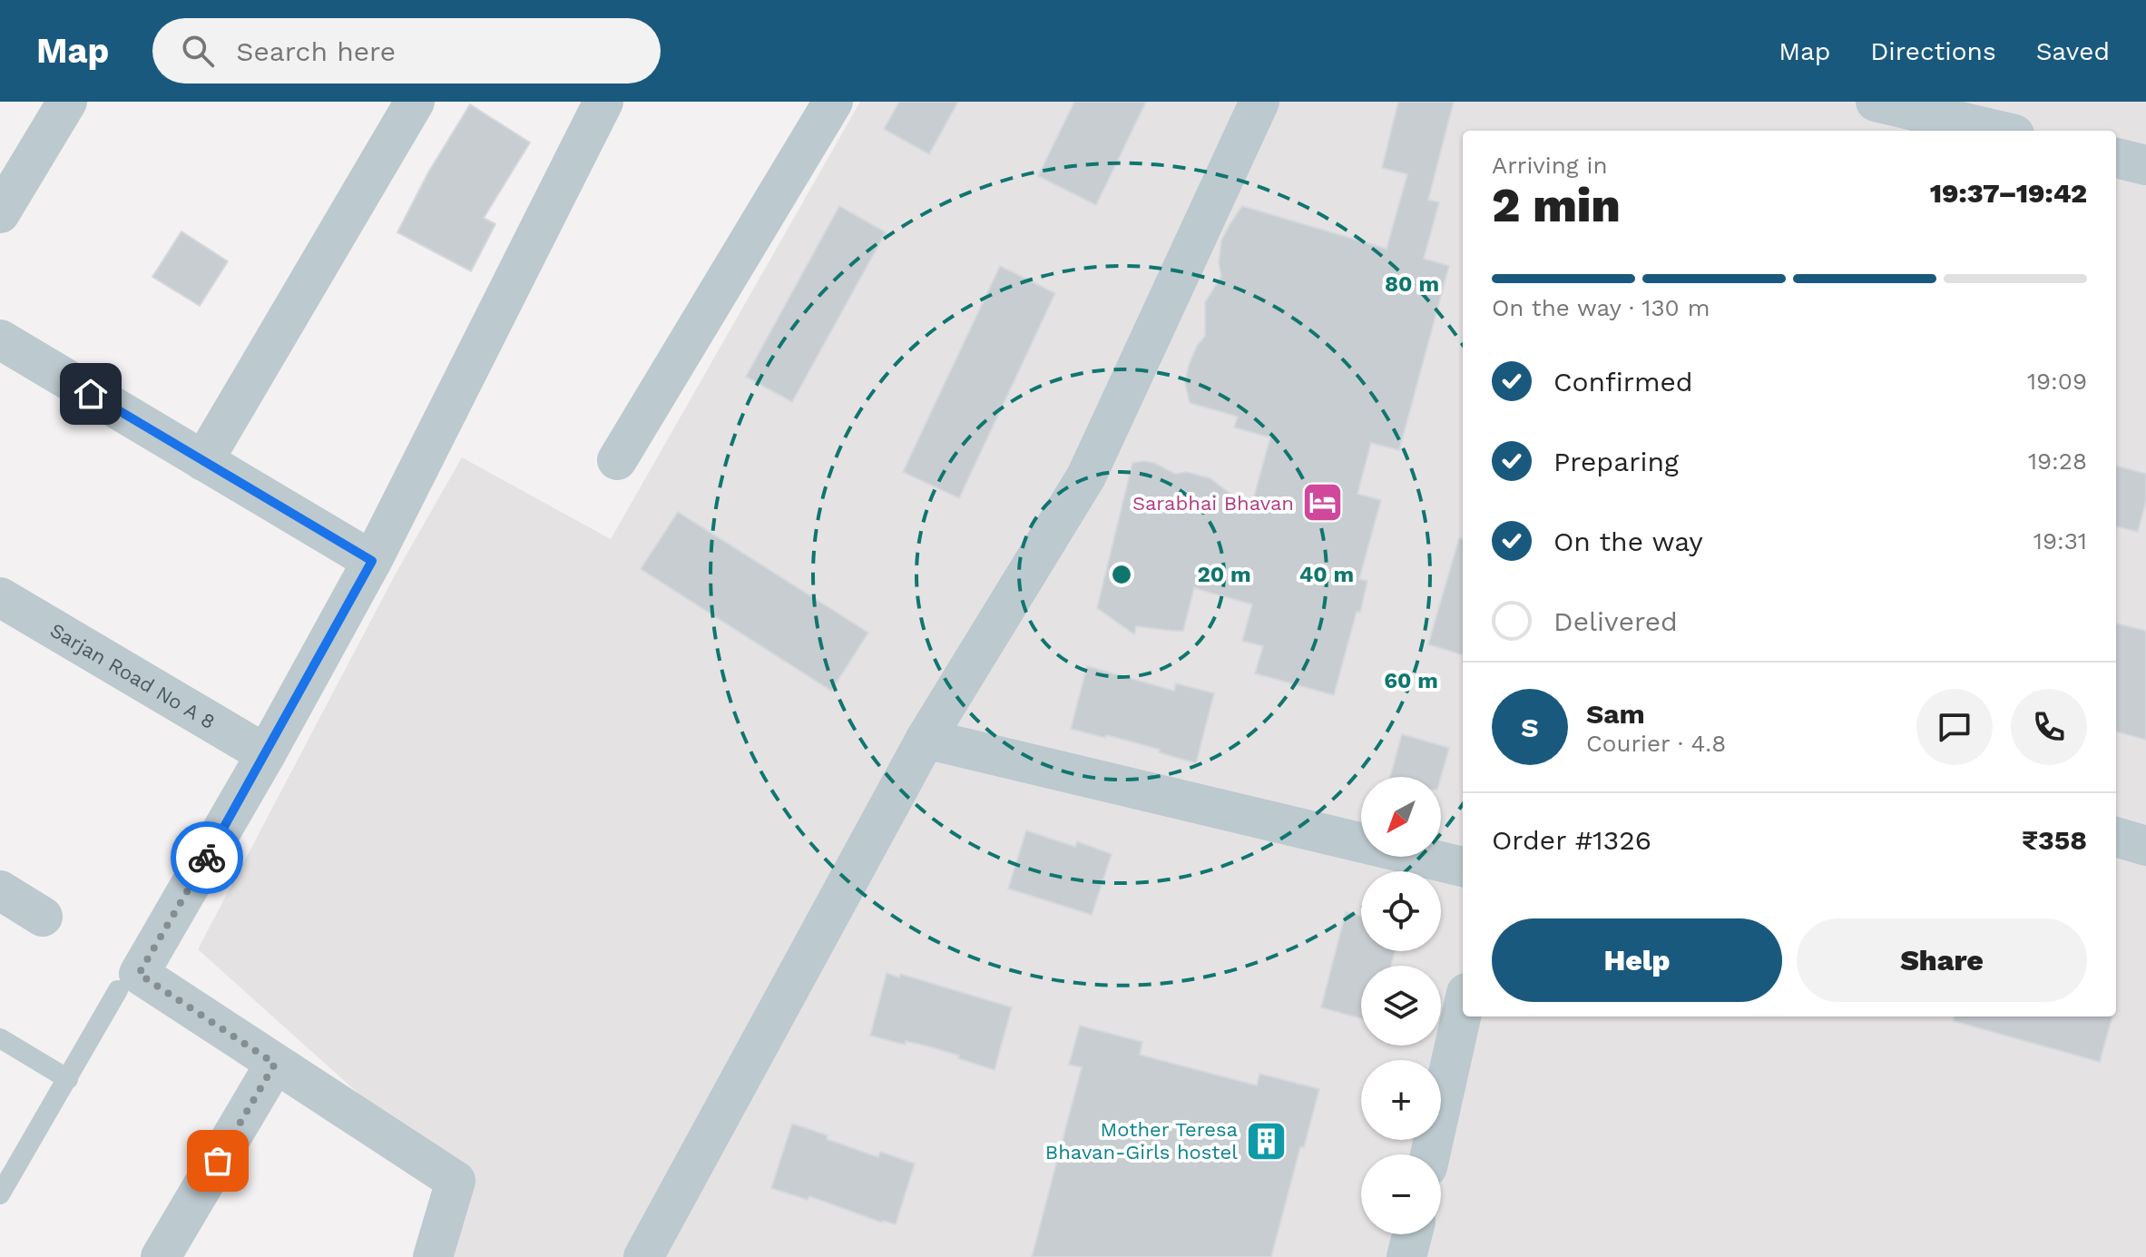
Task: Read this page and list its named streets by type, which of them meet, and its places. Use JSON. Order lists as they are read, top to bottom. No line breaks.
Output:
{"streets":{"street":["Sarjan Road No A 8"]},"places":{"hotel":["Sarabhai Bhavan"],"building":["Mother Teresa Bhavan-Girls hostel"]},"north":"bottom left","page":{"header":"Map","search":"Search here","nav":["Map","Directions","Saved"],"heading":["2 min","Arriving in","19:37–19:42"],"panel":["Sam","Courier · 4.8","Order #1326","₹358"],"bar":"On the way · 130 m","list":[["Confirmed","19:09"],["Preparing","19:28"],["On the way","19:31"],"Delivered"],"round":"S","map_buttons":["+","−"],"buttons":["Help","Share"]},"rings":["80 m","20 m","40 m","60 m"]}
